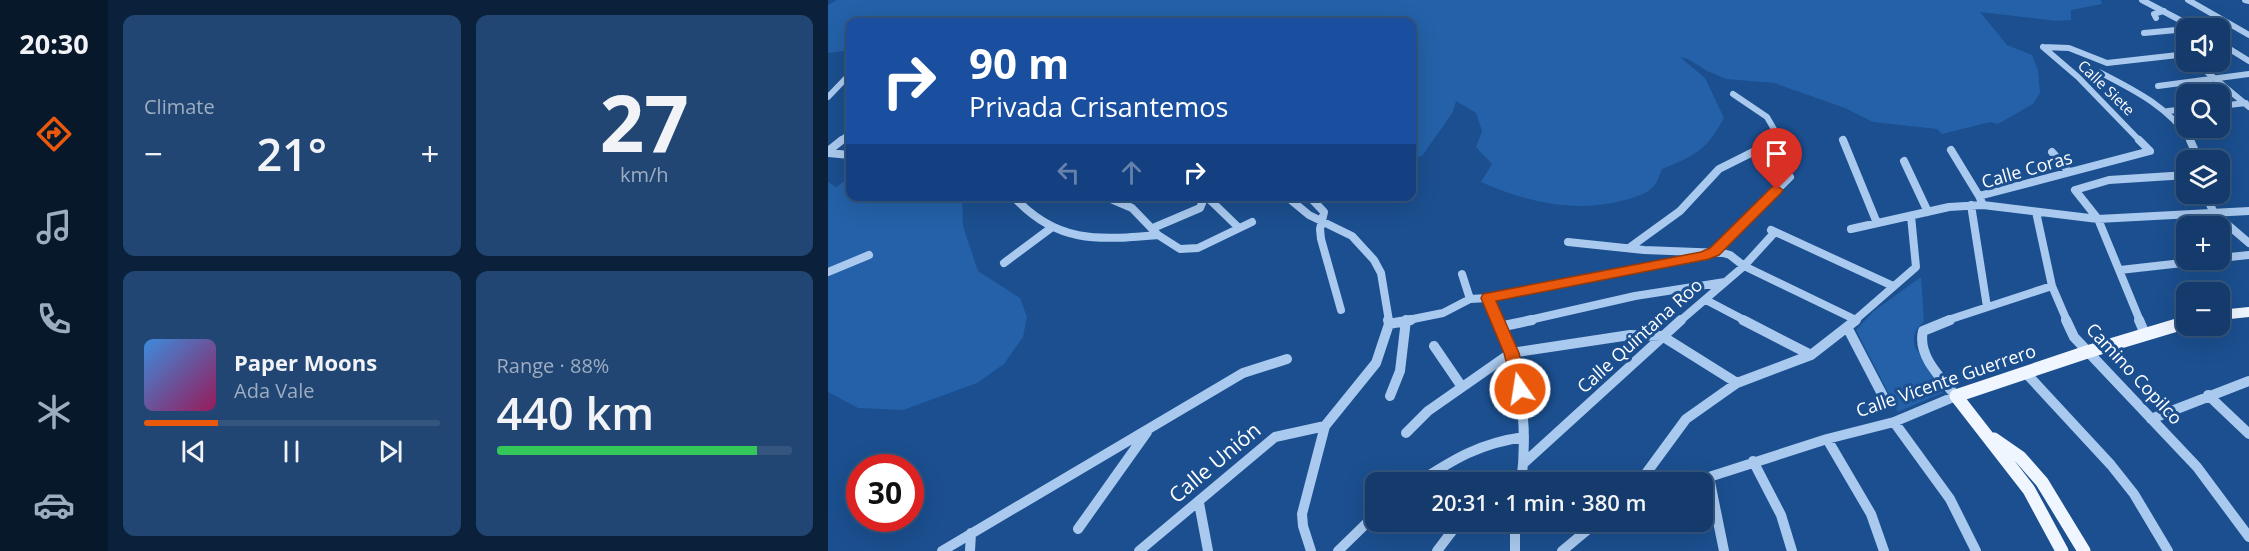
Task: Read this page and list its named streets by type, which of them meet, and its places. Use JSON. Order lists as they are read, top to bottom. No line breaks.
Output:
{"streets":{"main road":["Calle Vicente Guerrero"],"street":["Calle Siete","Calle Coras","Calle Quintana Roo","Camino Copilco","Calle Unión"]},"crossings":[["Calle Siete","Calle Coras"],["Camino Copilco","Calle Vicente Guerrero"]],"page":{"tabs":"20:30","tile":["Climate",["27","km/h"],["Range · 88%","440 km"]],"map_buttons":["+","−"],"turn":["90 m","Privada Crisantemos"],"heat":["−","21°","+"],"song":["Paper Moons","Ada Vale"],"limit":"30","trip":"20:31 · 1 min · 380 m"}}
